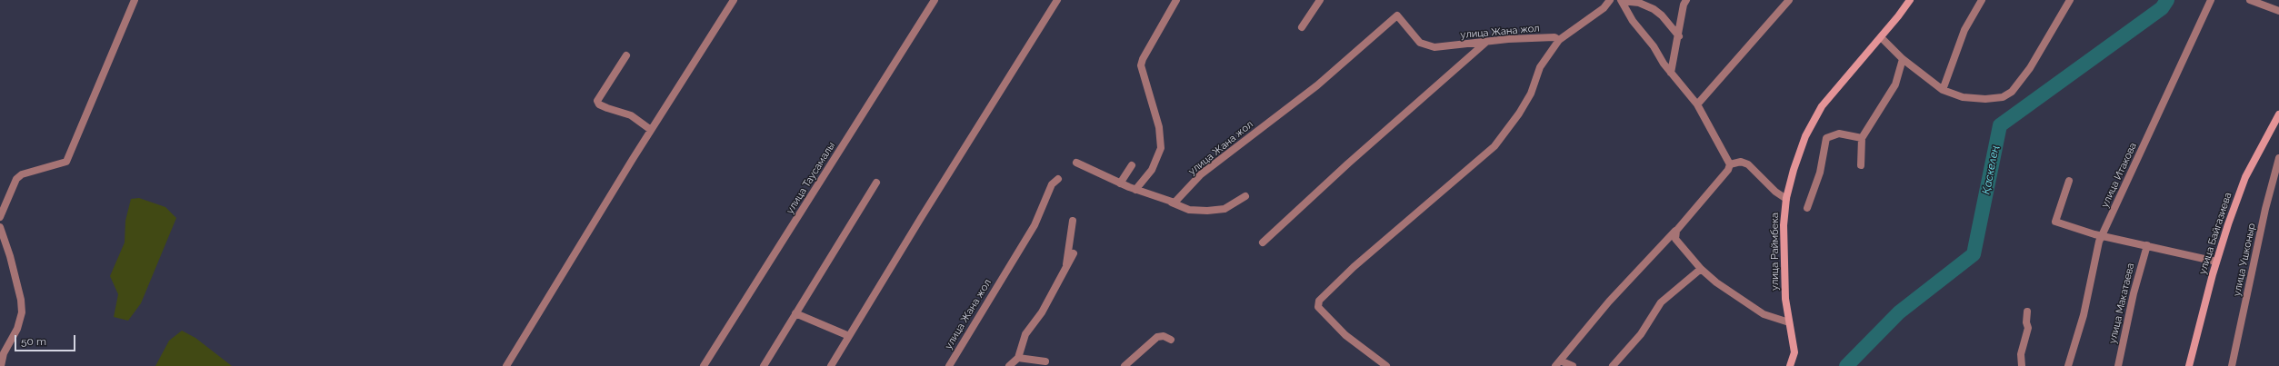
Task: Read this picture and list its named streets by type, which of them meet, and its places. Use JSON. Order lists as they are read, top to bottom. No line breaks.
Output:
{"streets":{"street":["улица Жана жол","улица Итакова","улица Таусамалы","улица Байгазиева","улица Раймбека","улица Ушконыр","улица Макатаева"]},"water":["Қаскелең"],"scale_bar":"50 m"}
